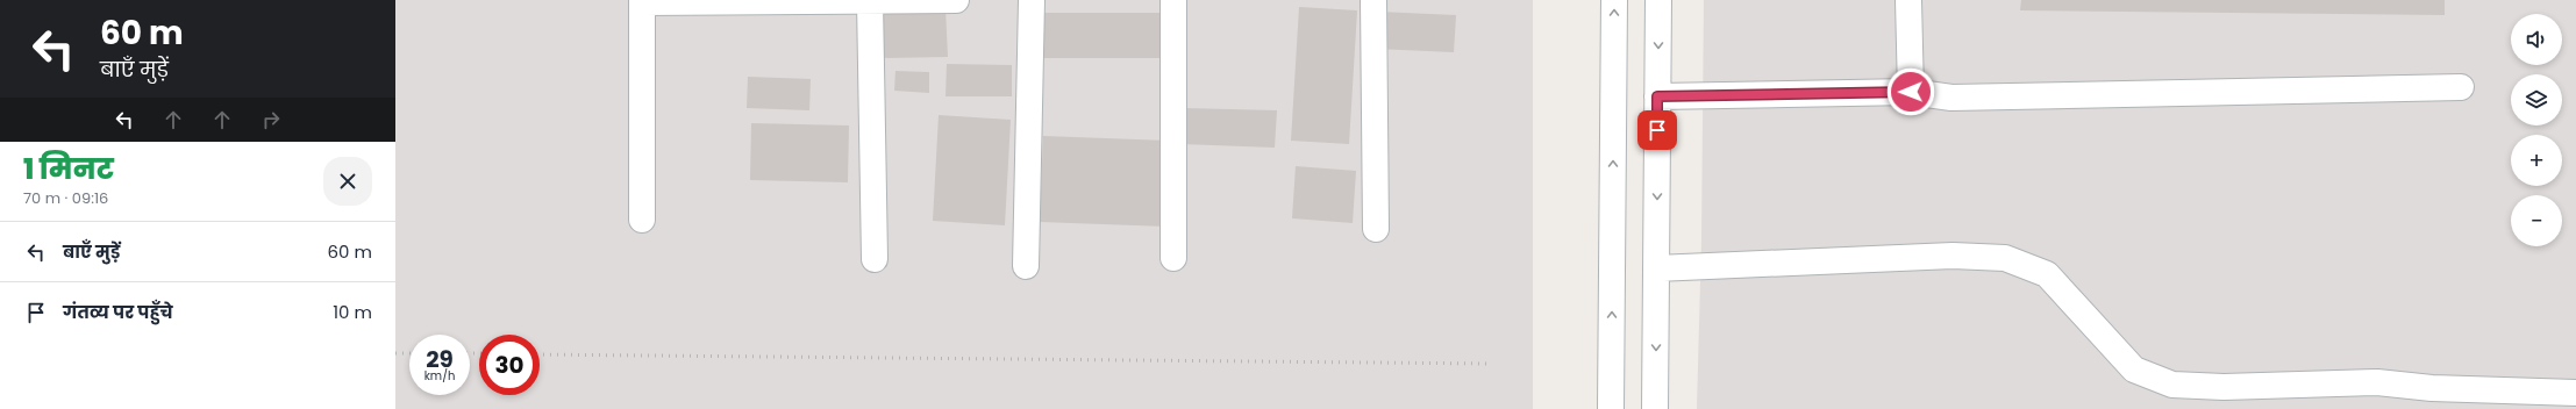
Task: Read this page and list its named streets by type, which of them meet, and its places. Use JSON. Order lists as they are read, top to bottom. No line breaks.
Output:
{"page":{"turn":["60 m","बाएँ मुड़ें"],"map_buttons":["+","−"],"heading":["1 मिनट","70 m · 09:16"],"list":[{"name":"बाएँ मुड़ें","value":"60 m"},{"name":"गंतव्य पर पहुँचे","value":"10 m"}],"speed":"29 km/h","limit":"30"}}
